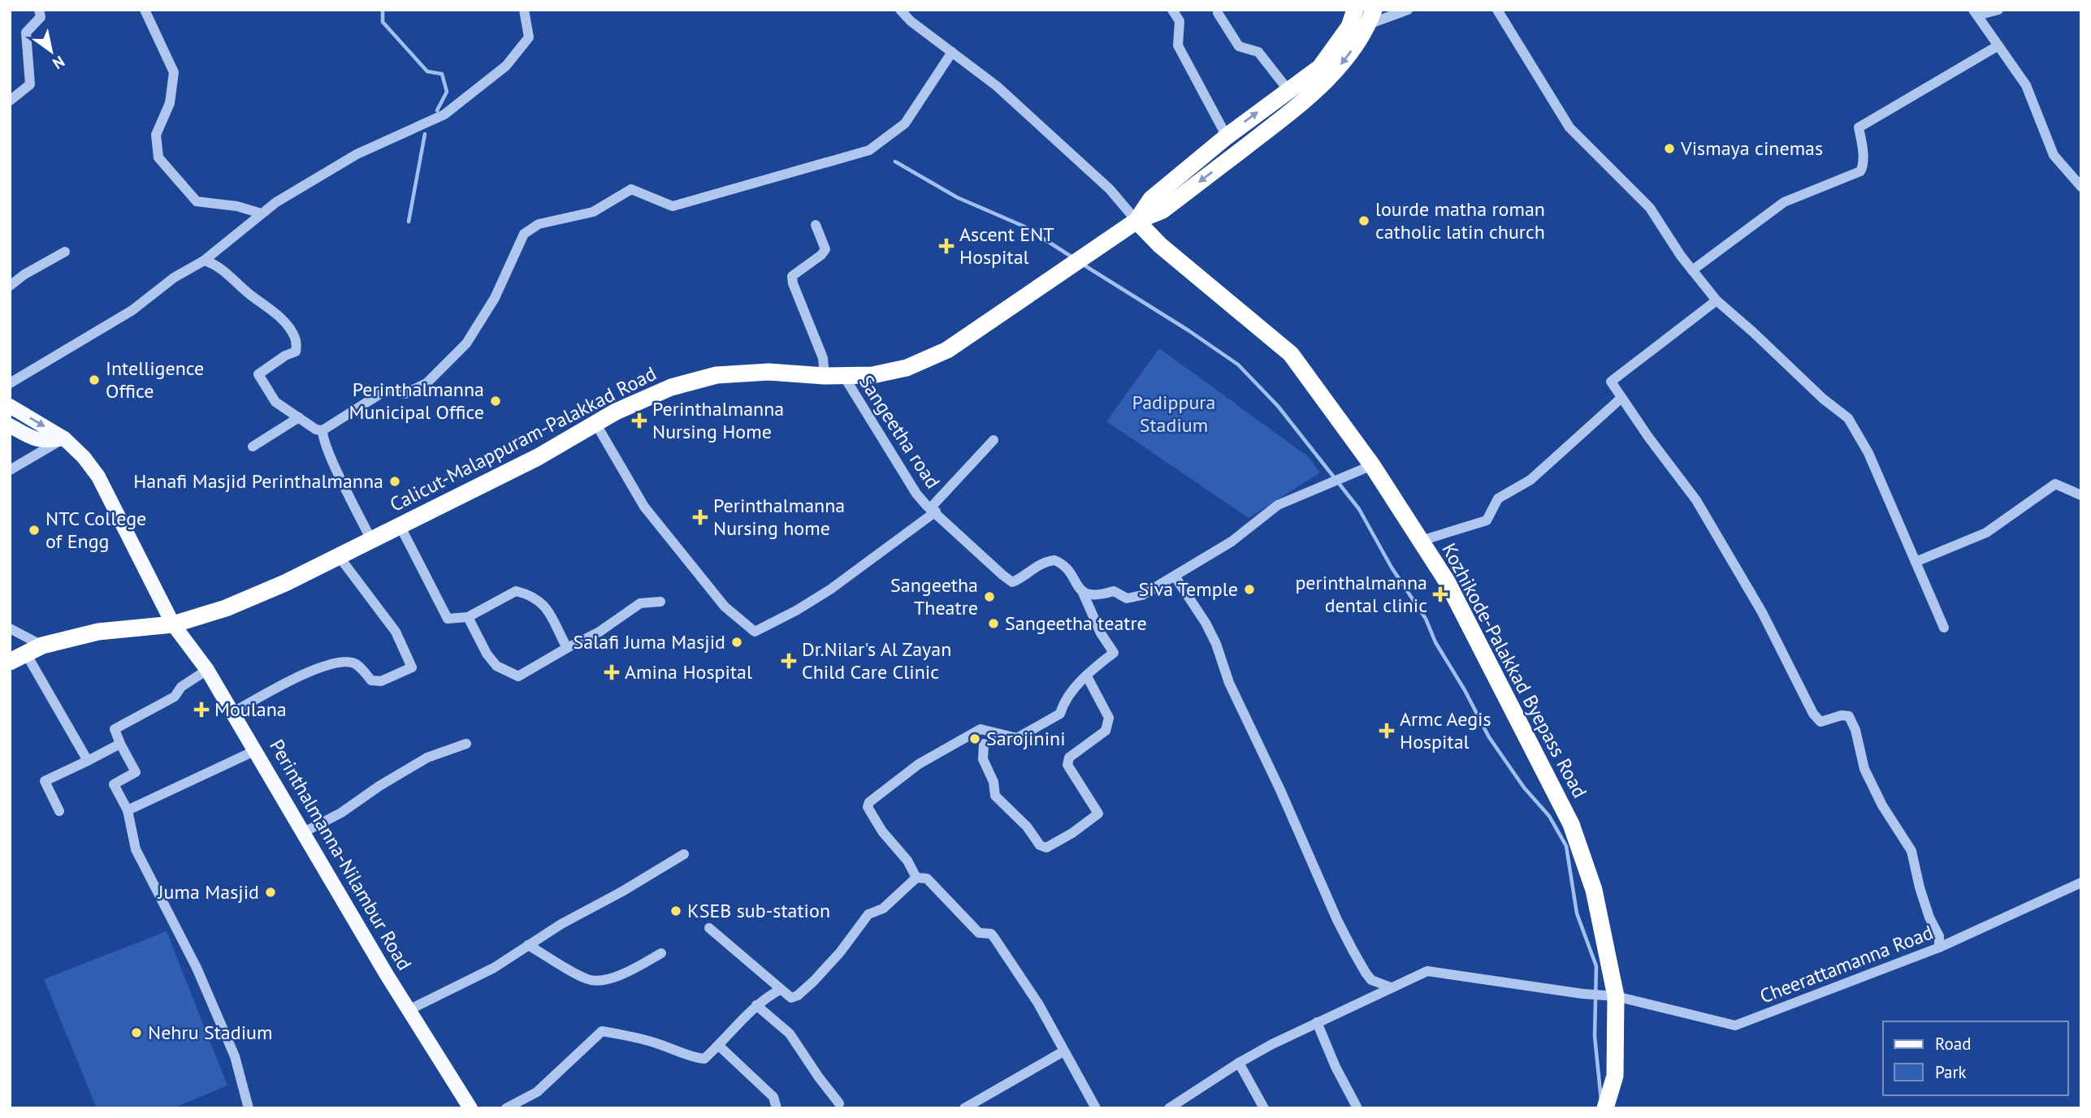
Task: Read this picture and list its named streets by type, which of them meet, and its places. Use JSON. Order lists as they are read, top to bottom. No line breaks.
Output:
{"streets":{"highway":["Calicut-Malappuram-Palakkad Road","Kozhikode-Palakkad Byepass Road"],"main road":["Perinthalmanna-Nilambur Road"],"street":["Sangeetha road","Cheerattamanna Road"]},"crossings":[["Sangeetha road","Calicut-Malappuram-Palakkad Road"],["Calicut-Malappuram-Palakkad Road","Kozhikode-Palakkad Byepass Road"],["Calicut-Malappuram-Palakkad Road","Perinthalmanna-Nilambur Road"],["Kozhikode-Palakkad Byepass Road","Cheerattamanna Road"]],"parks":["Padippura Stadium"],"places":{"other":["Vismaya cinemas","lourde matha roman catholic latin church","Intelligence Office","Perinthalmanna Municipal Office","Hanafi Masjid Perinthalmanna","NTC College of Engg","Siva Temple","Sangeetha Theatre","Sangeetha teatre","Salafi Juma Masjid","Sarojinini","Juma Masjid","KSEB sub-station","Nehru Stadium"],"health":["Ascent ENT Hospital","Perinthalmanna Nursing Home","Perinthalmanna Nursing home","perinthalmanna dental clinic","Dr.Nilar's Al Zayan Child Care Clinic","Amina Hospital","Moulana","Armc Aegis Hospital"]},"legend":["Road","Park"],"north":"bottom right"}
